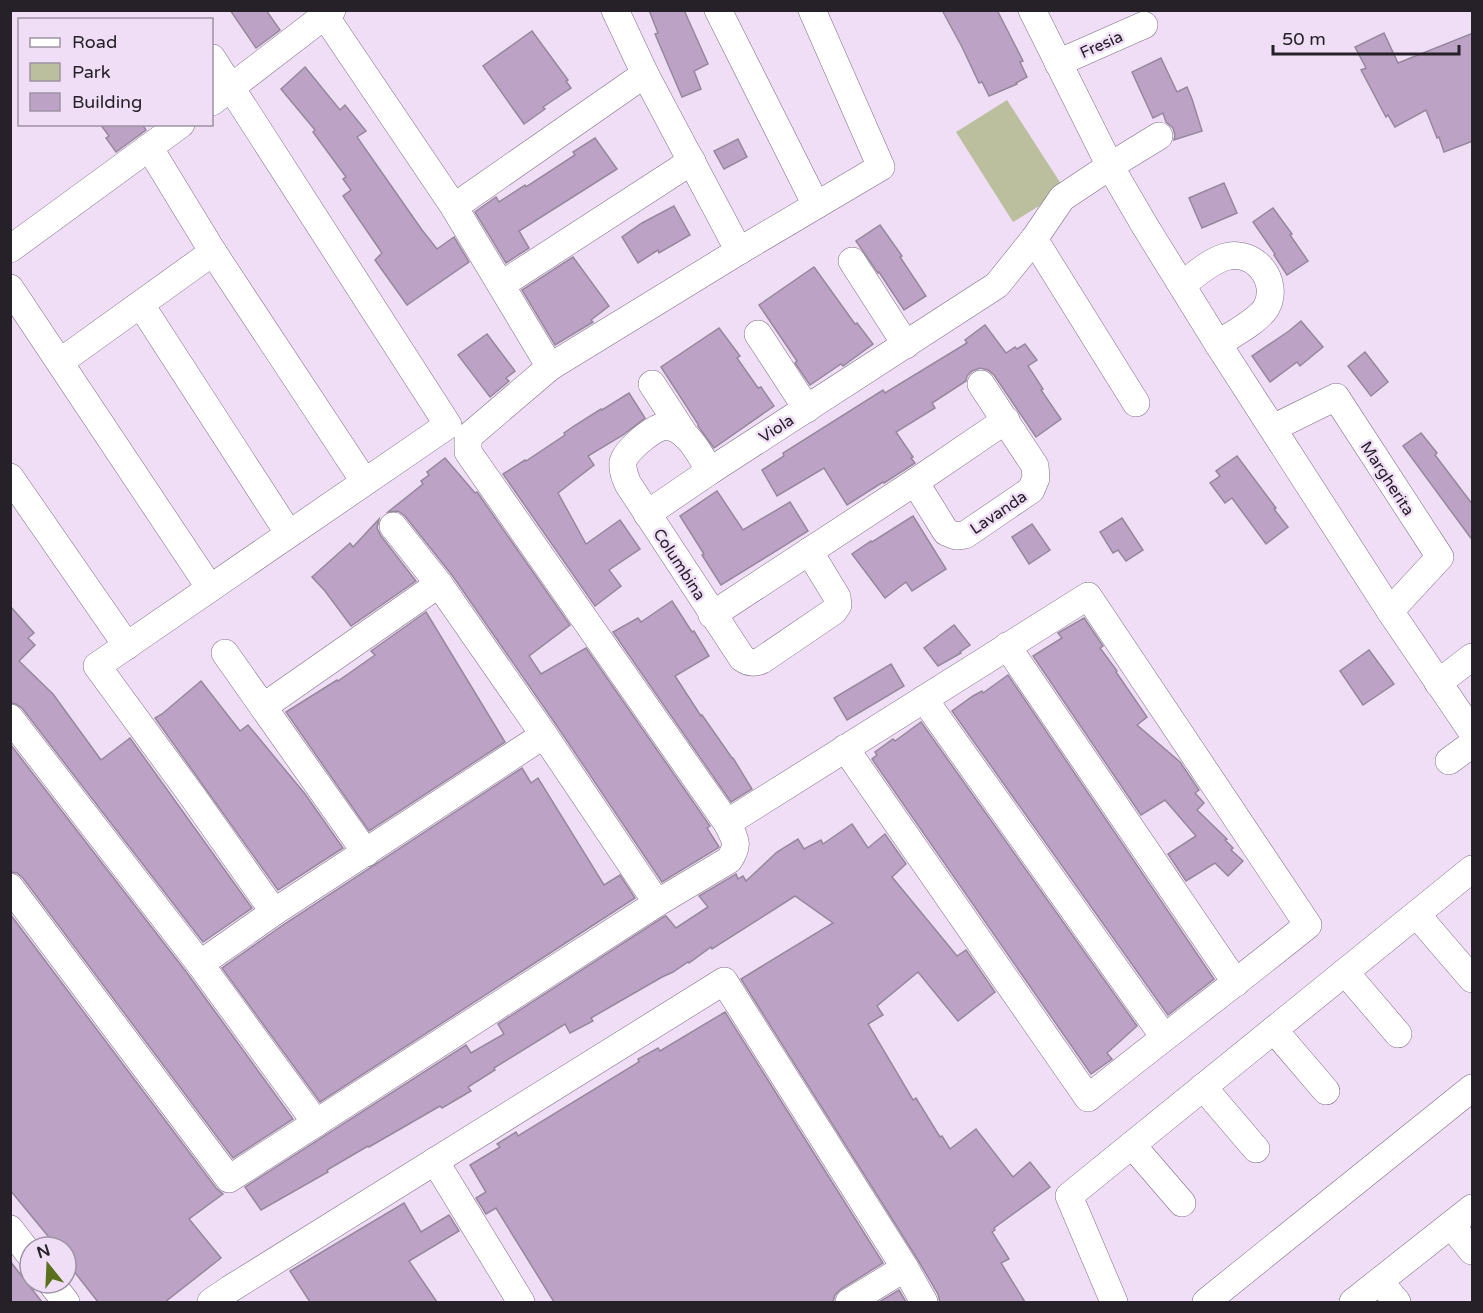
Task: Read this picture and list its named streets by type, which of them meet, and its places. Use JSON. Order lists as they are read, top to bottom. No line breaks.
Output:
{"streets":{"street":["Fresia","Viola","Margherita","Lavanda","Columbina"]},"crossings":[["Viola","Columbina"]],"legend":["Road","Park","Building"],"scale_bar":"50 m","north":"top"}
